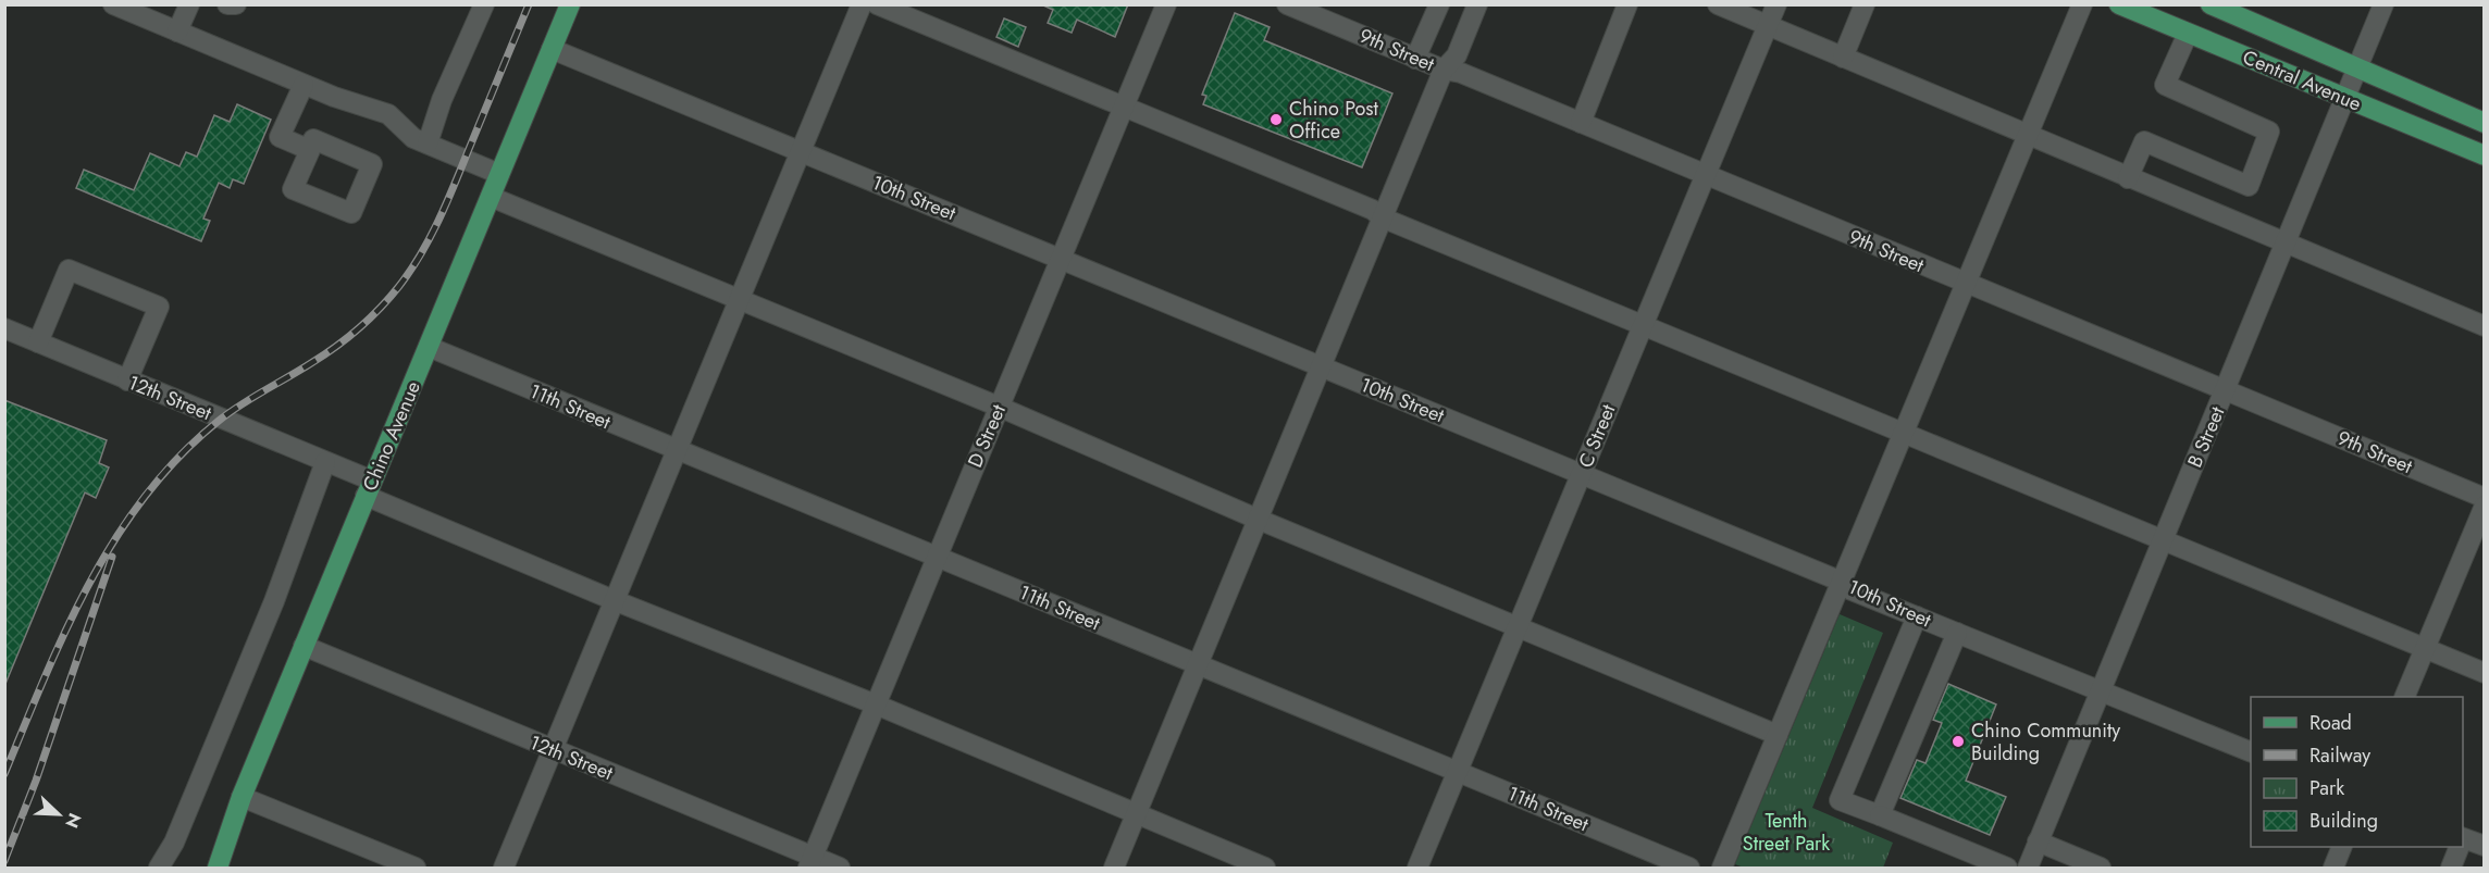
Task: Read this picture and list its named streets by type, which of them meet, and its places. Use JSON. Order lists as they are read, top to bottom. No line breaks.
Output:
{"streets":{"main road":["Central Avenue","Chino Avenue"],"street":["9th Street","10th Street","12th Street","11th Street","D Street","C Street","B Street"]},"crossings":[["9th Street","C Street"],["9th Street","B Street"],["Central Avenue","B Street"],["10th Street","Chino Avenue"],["10th Street","D Street"],["10th Street","C Street"],["10th Street","B Street"],["12th Street","Chino Avenue"],["12th Street","D Street"],["11th Street","Chino Avenue"],["11th Street","D Street"],["11th Street","C Street"]],"parks":["Tenth Street Park"],"places":["Chino Post Office","Chino Community Building"],"legend":["Road","Railway","Park","Building"],"north":"bottom right"}
